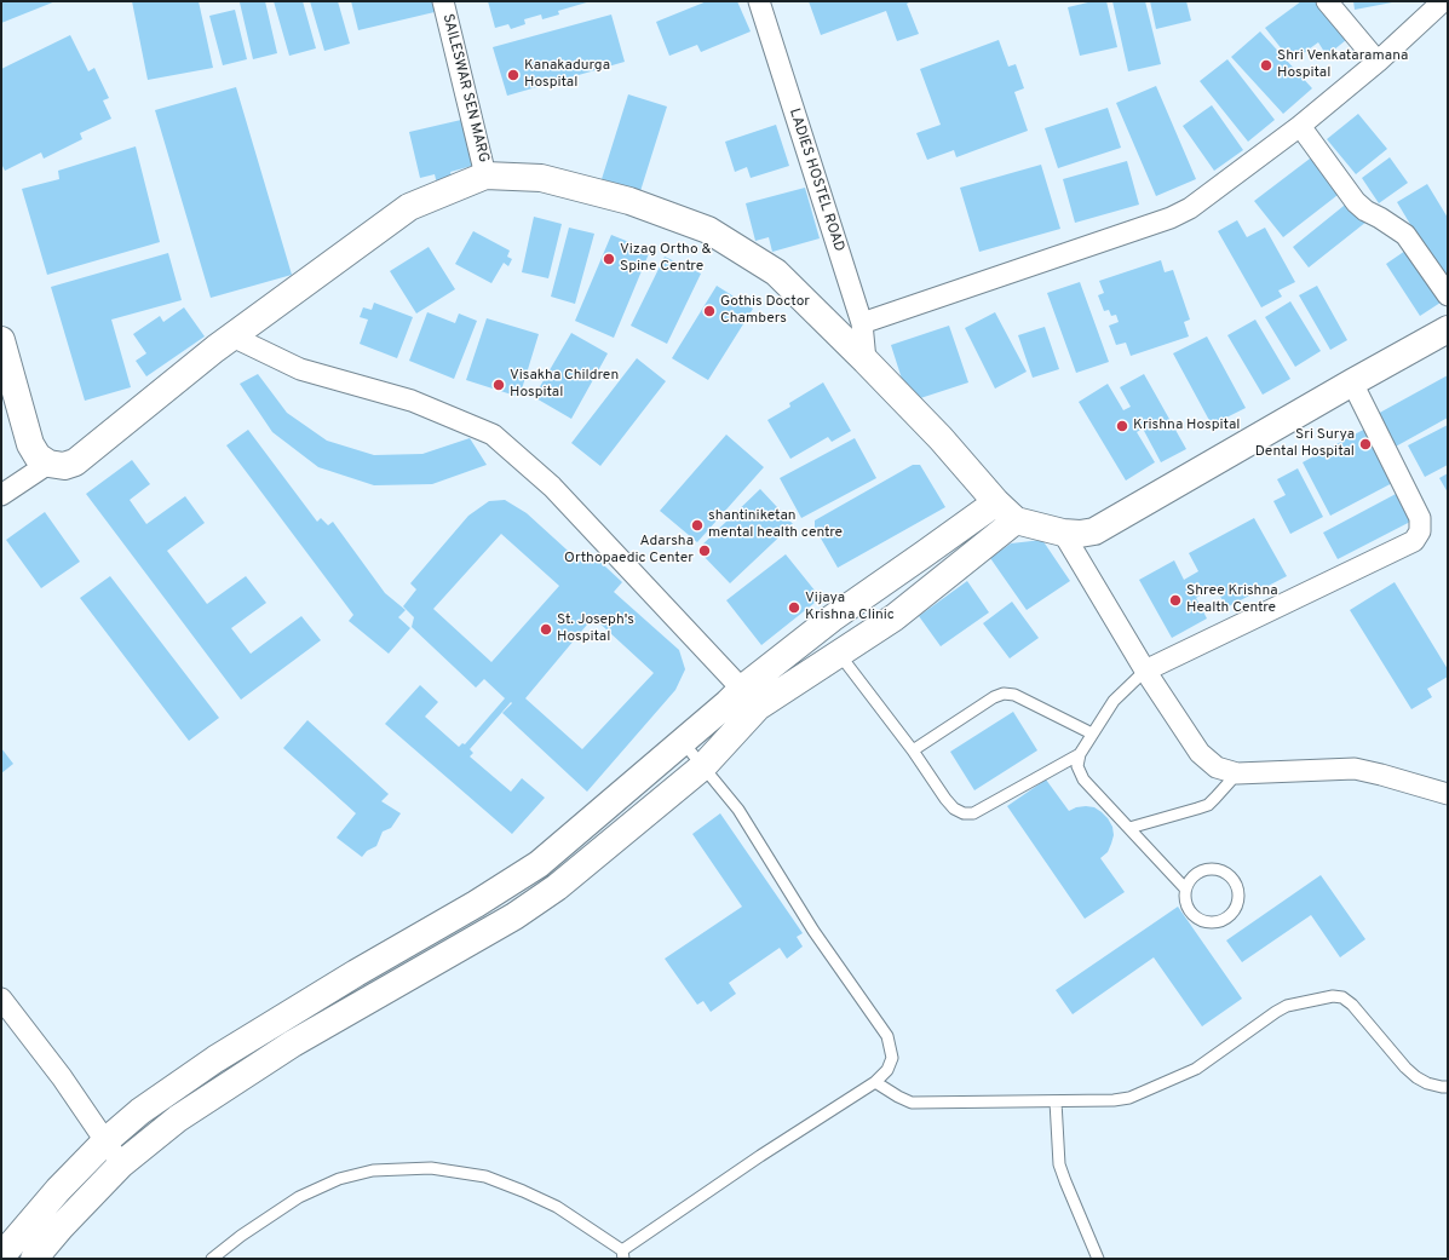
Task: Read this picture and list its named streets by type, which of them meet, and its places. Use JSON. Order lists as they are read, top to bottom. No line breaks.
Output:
{"streets":{"street":["SAILESWAR SEN MARG","LADIES HOSTEL ROAD"]},"places":["Shri Venkataramana Hospital","Kanakadurga Hospital","Vizag Ortho & Spine Centre","Gothis Doctor Chambers","Visakha Children Hospital","Krishna Hospital","Sri Surya Dental Hospital","shantiniketan mental health centre","Adarsha Orthopaedic Center","Shree Krishna Health Centre","Vijaya Krishna Clinic","St. Joseph's Hospital"]}
